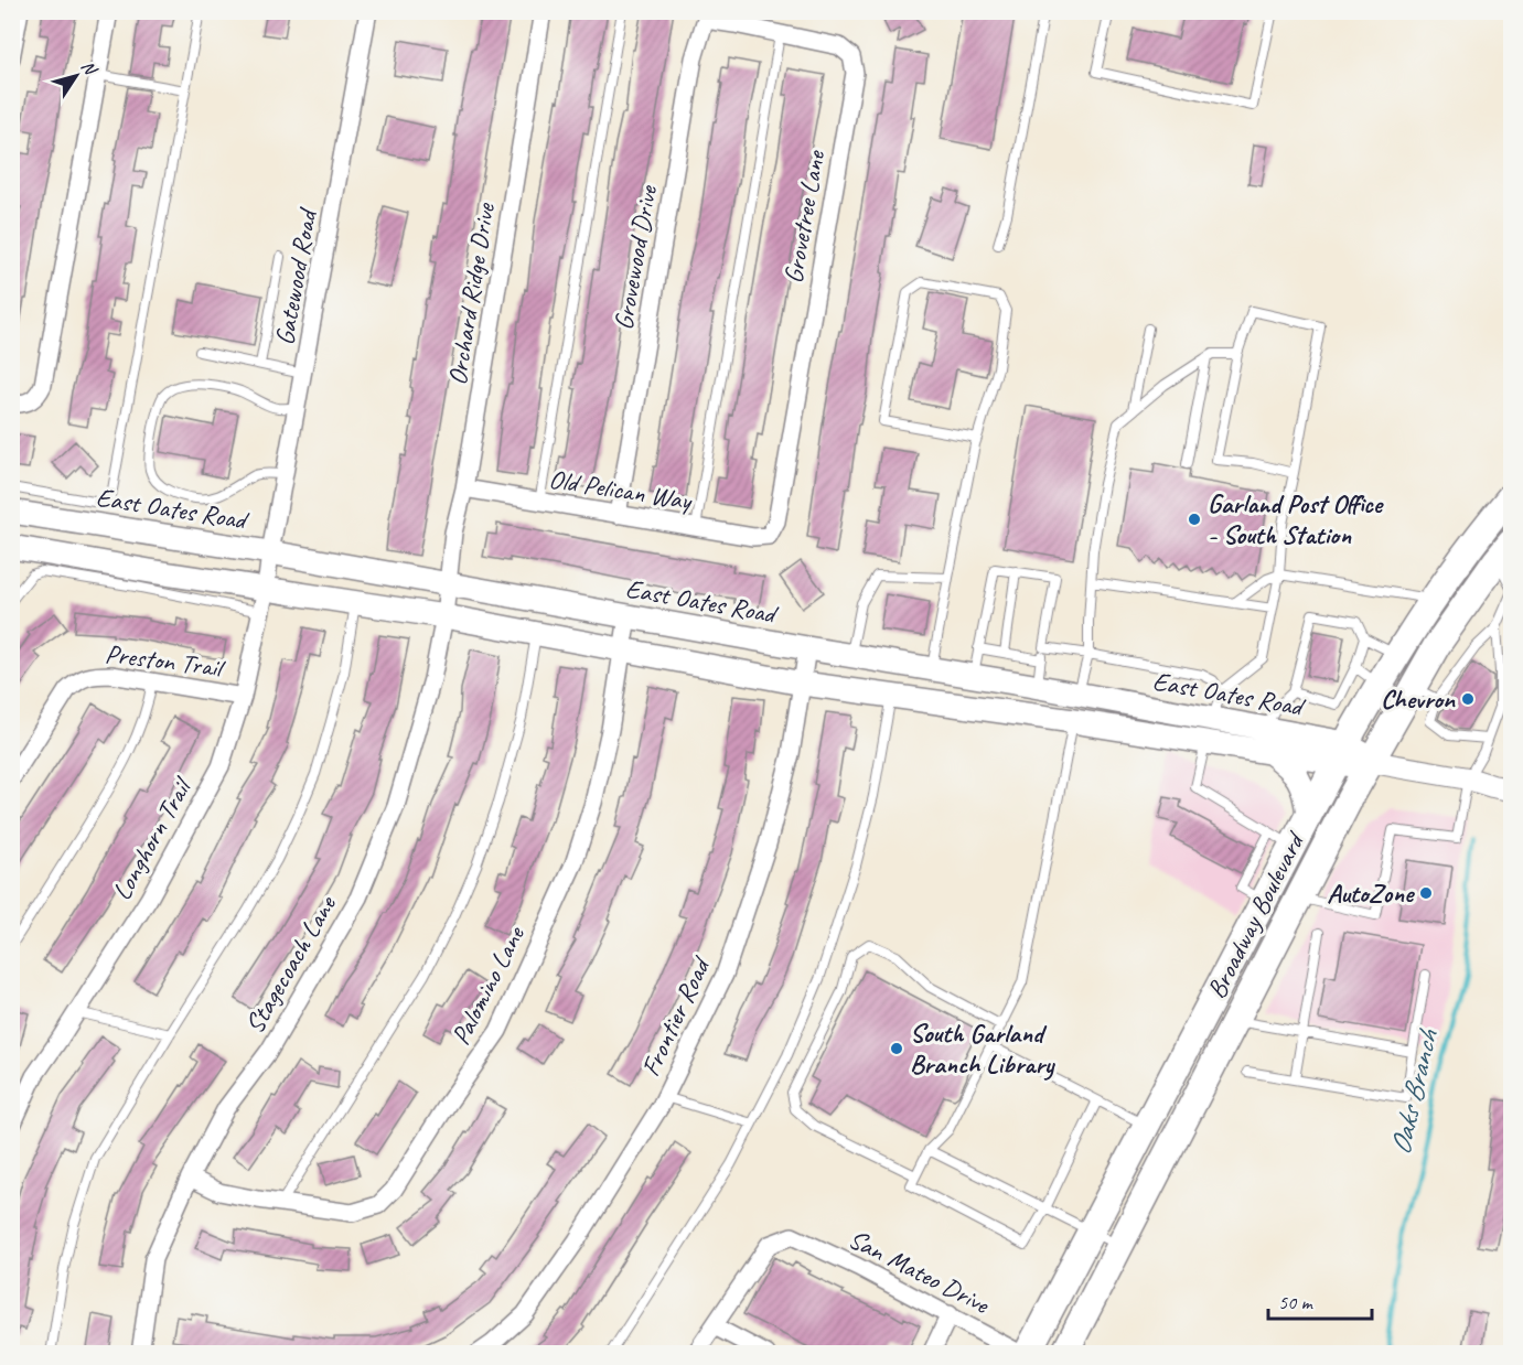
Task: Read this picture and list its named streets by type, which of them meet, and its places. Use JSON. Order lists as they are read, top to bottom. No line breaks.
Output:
{"streets":{"main road":["East Oates Road","Broadway Boulevard"],"street":["Grovetree Lane","Grovewood Drive","Gatewood Road","Orchard Ridge Drive","Old Pelican Way","Preston Trail","Longhorn Trail","Stagecoach Lane","Palomino Lane","Frontier Road","San Mateo Drive"]},"crossings":[["Grovetree Lane","Grovewood Drive"],["Grovetree Lane","Old Pelican Way"],["Grovewood Drive","Old Pelican Way"],["Gatewood Road","East Oates Road"],["Gatewood Road","Longhorn Trail"],["Orchard Ridge Drive","Old Pelican Way"],["Orchard Ridge Drive","East Oates Road"],["Orchard Ridge Drive","Stagecoach Lane"],["East Oates Road","Longhorn Trail"],["East Oates Road","Broadway Boulevard"],["East Oates Road","Stagecoach Lane"],["East Oates Road","Palomino Lane"],["East Oates Road","Frontier Road"],["Preston Trail","Longhorn Trail"],["Stagecoach Lane","Palomino Lane"]],"water":["Oaks Branch"],"places":["Garland Post Office - South Station","Chevron","AutoZone","South Garland Branch Library"],"scale_bar":"50 m","north":"top right"}
